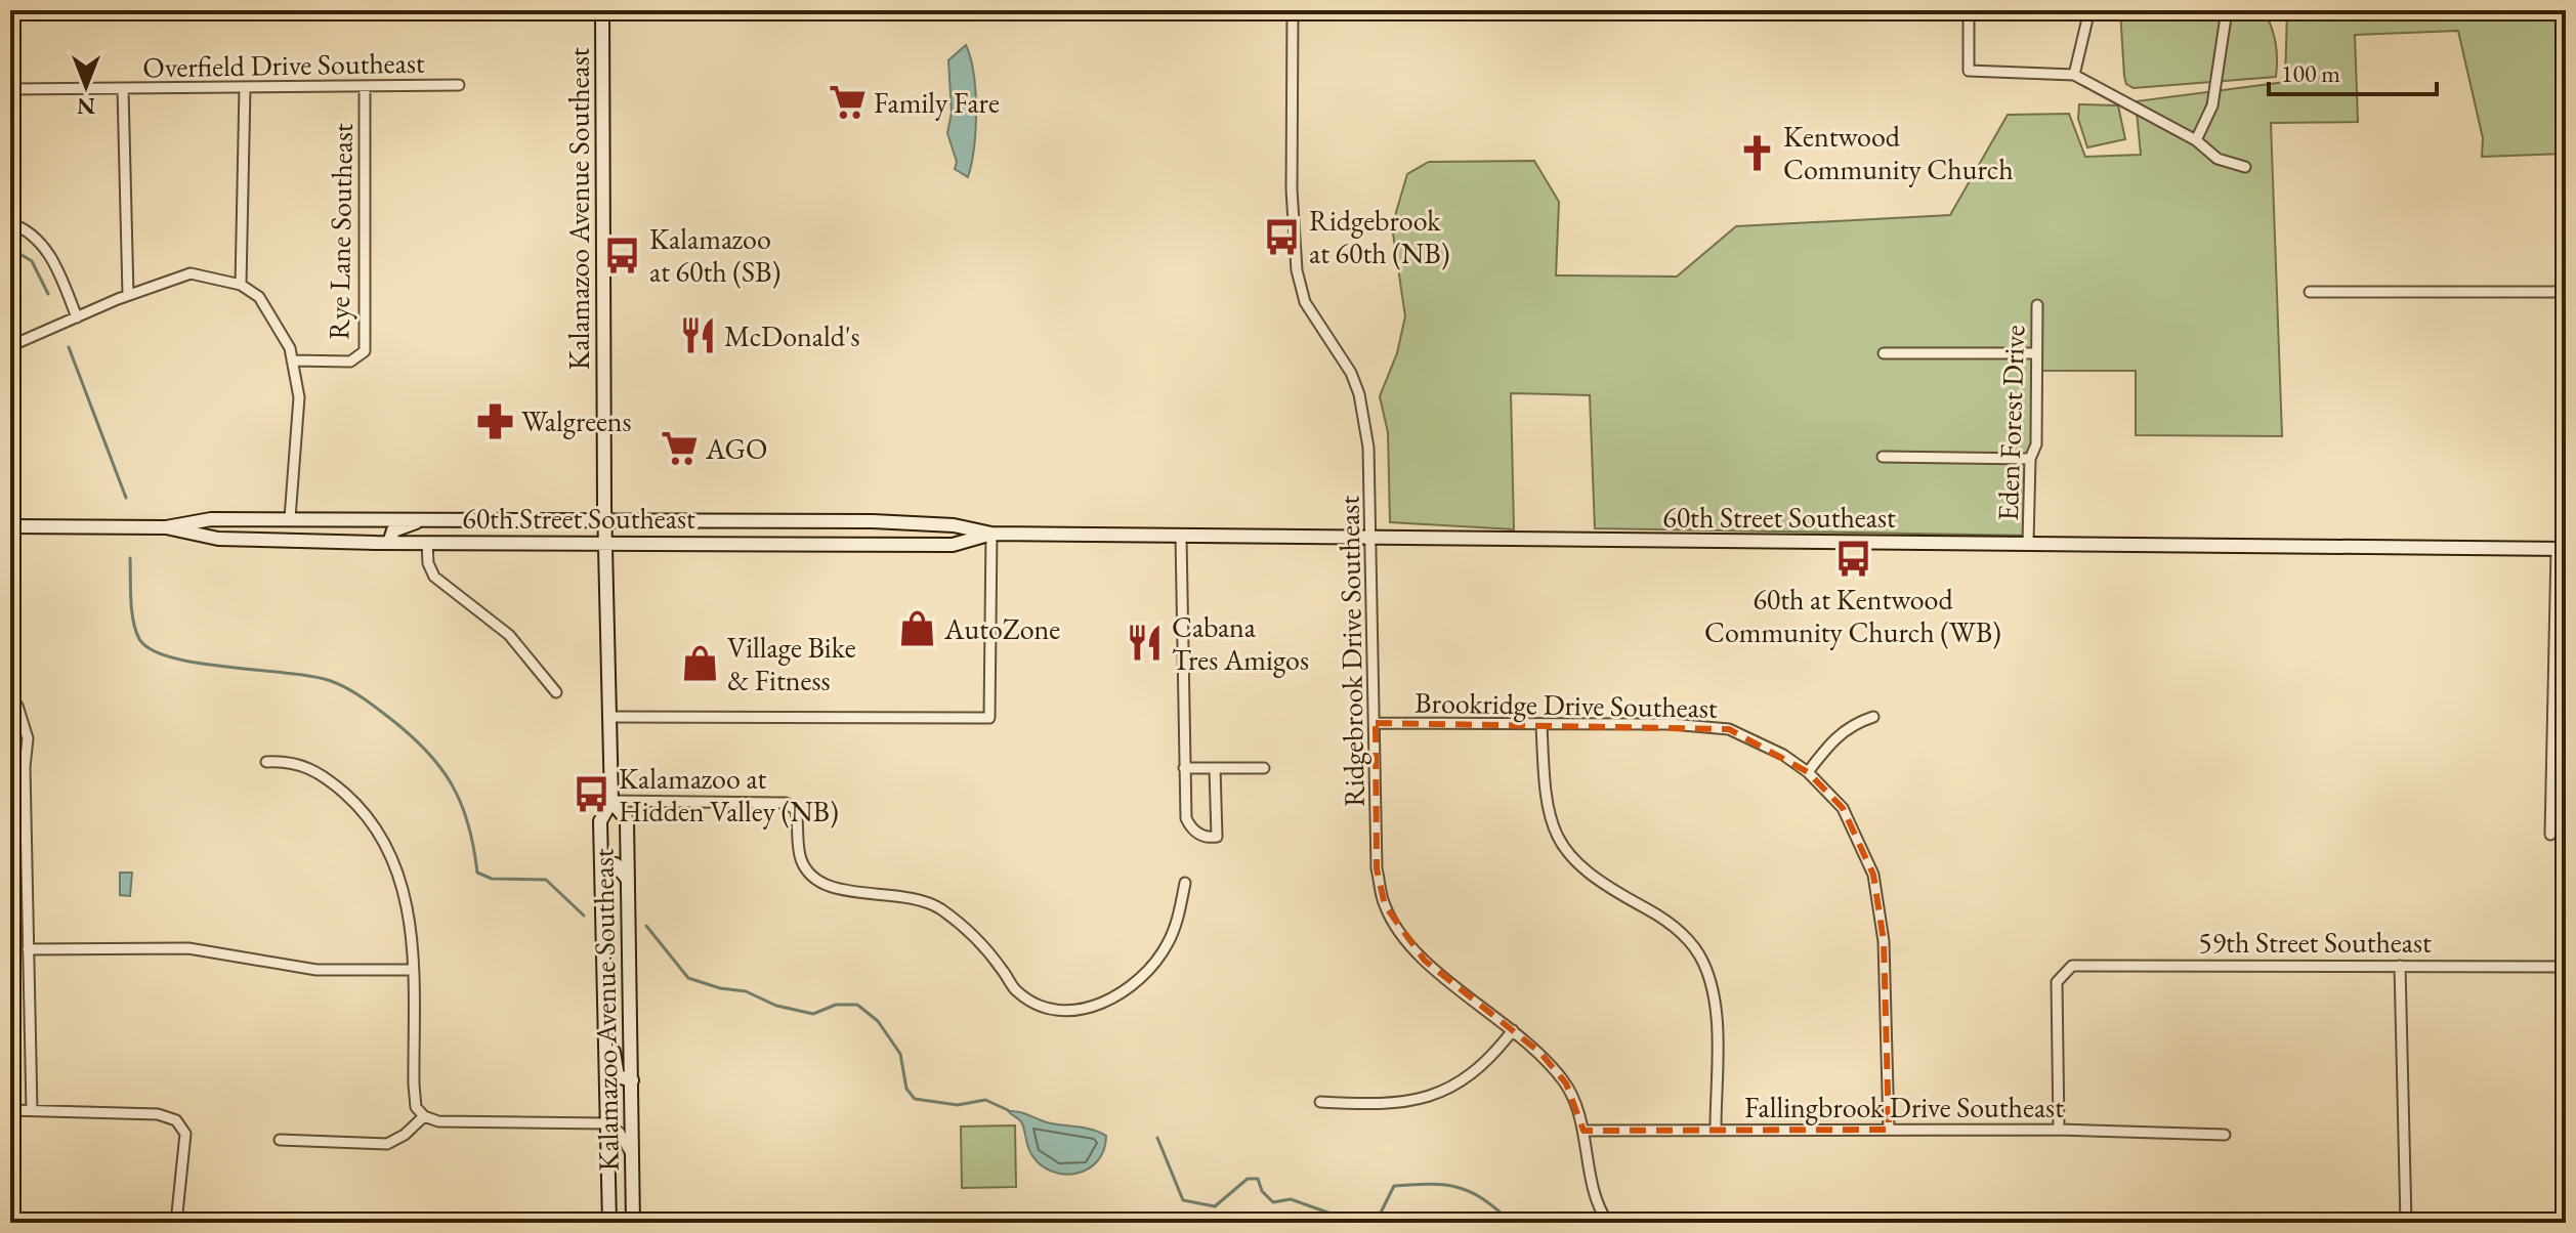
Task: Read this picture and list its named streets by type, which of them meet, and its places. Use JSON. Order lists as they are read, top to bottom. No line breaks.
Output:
{"streets":{"main road":["Kalamazoo Avenue Southeast","60th Street Southeast"],"street":["Overfield Drive Southeast","Rye Lane Southeast","Eden Forest Drive","Ridgebrook Drive Southeast","Brookridge Drive Southeast","59th Street Southeast","Fallingbrook Drive Southeast"]},"crossings":[["Overfield Drive Southeast","Rye Lane Southeast"],["Kalamazoo Avenue Southeast","60th Street Southeast"],["Eden Forest Drive","60th Street Southeast"],["60th Street Southeast","Ridgebrook Drive Southeast"],["Ridgebrook Drive Southeast","Brookridge Drive Southeast"],["Ridgebrook Drive Southeast","Fallingbrook Drive Southeast"],["Brookridge Drive Southeast","Fallingbrook Drive Southeast"],["59th Street Southeast","Fallingbrook Drive Southeast"]],"places":{"supermarket":["Family Fare","AGO"],"church":["Kentwood Community Church"],"bus stop":["Ridgebrook at 60th (NB)","Kalamazoo at 60th (SB)","60th at Kentwood Community Church (WB)","Kalamazoo at Hidden Valley (NB)"],"restaurant":["McDonald's","Cabana Tres Amigos"],"pharmacy":["Walgreens"],"shop":["AutoZone","Village Bike & Fitness"]},"scale_bar":"100 m","north":"bottom"}
